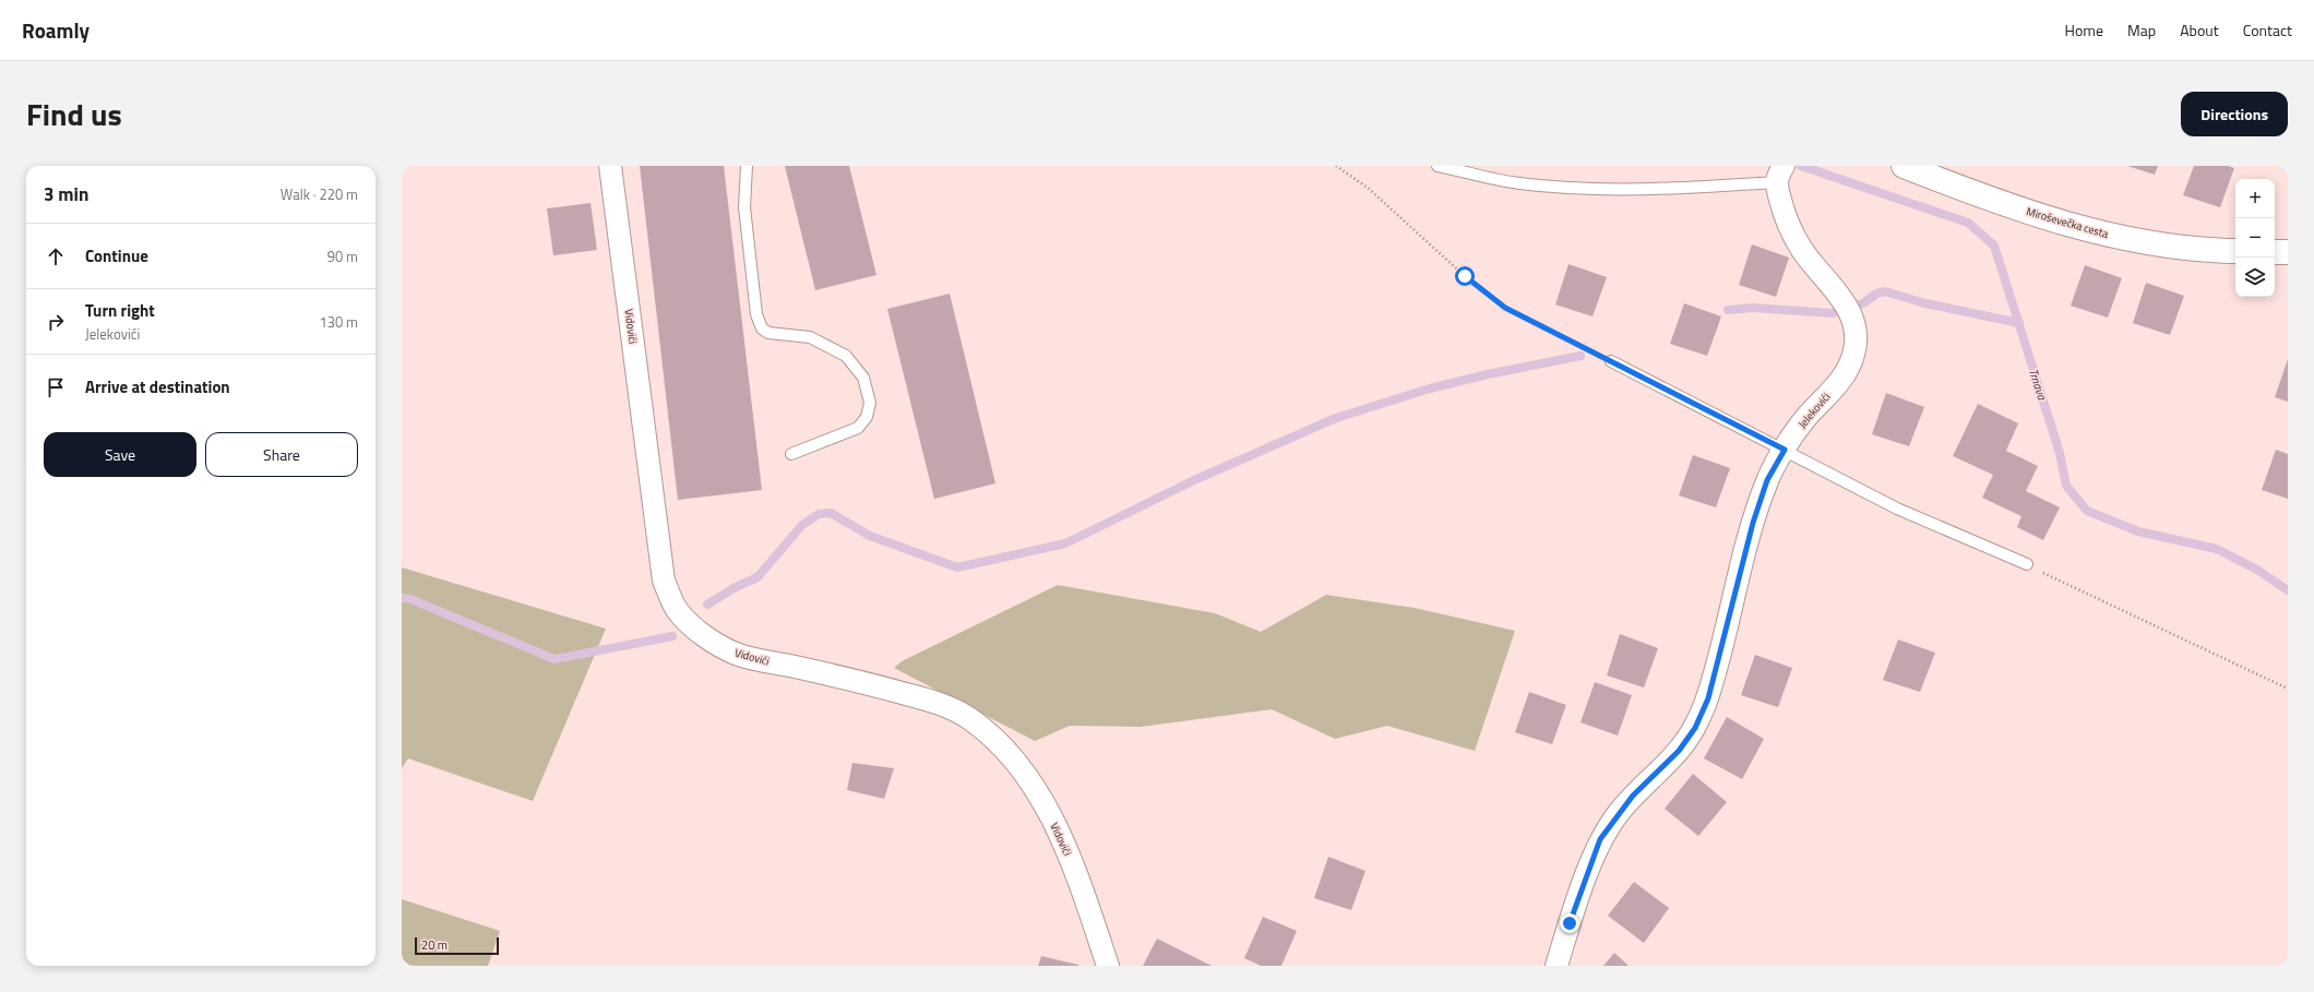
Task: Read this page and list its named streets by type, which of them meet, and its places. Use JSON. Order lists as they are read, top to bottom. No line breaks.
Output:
{"streets":{"main road":["Miroševečka cesta"],"street":["Vidovići","Jelekovići"]},"water":["Trnava"],"scale_bar":"20 m","page":{"header":"Roamly","nav":["Home","Map","About","Contact"],"title":"Find us","buttons":["Directions",["Save","Share"]],"heading":["3 min","Walk · 220 m"],"map_buttons":["+","−"],"list":[["Continue","90 m"],["Turn right","Jelekovići","130 m"],"Arrive at destination"],"scale":"20 m"}}
